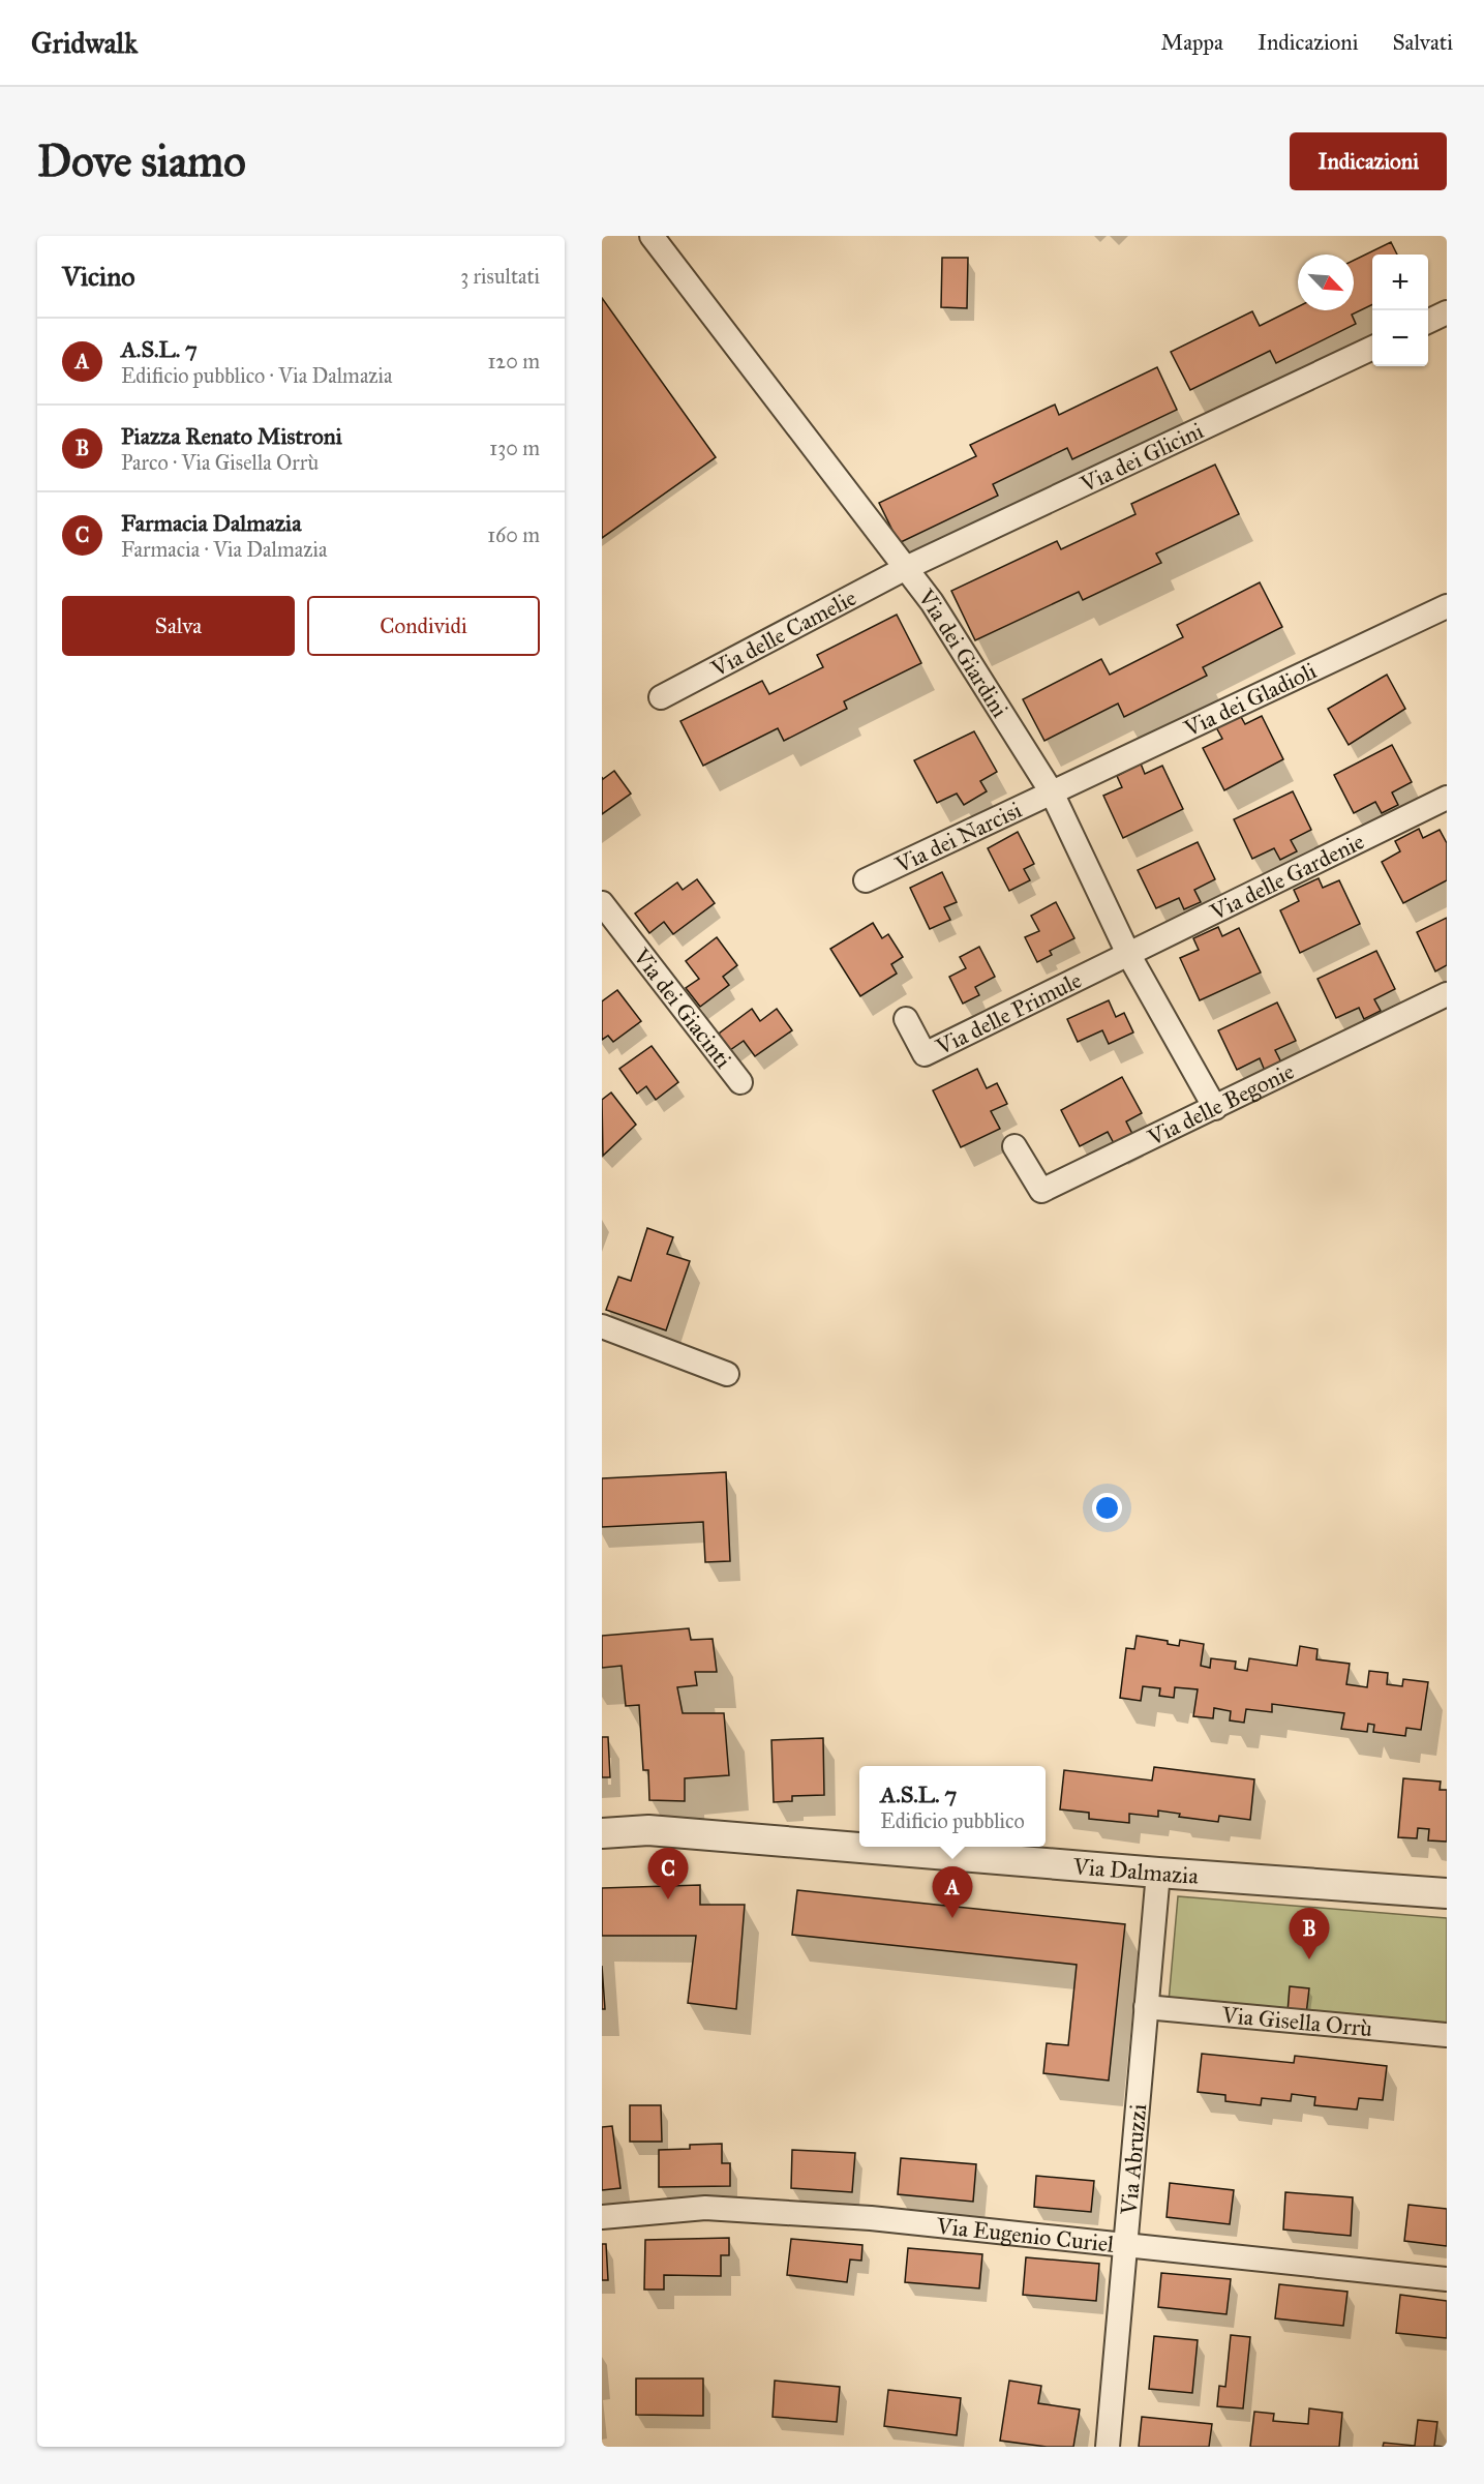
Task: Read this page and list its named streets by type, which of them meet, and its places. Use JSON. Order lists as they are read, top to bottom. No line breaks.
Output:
{"streets":{"street":["Via dei Glicini","Via delle Camelie","Via dei Giardini","Via dei Gladioli","Via dei Narcisi","Via delle Gardenie","Via dei Giacinti","Via delle Primule","Via delle Begonie","Via Dalmazia","Via Gisella Orrù","Via Abruzzi","Via Eugenio Curiel"]},"crossings":[["Via dei Glicini","Via delle Camelie"],["Via dei Glicini","Via dei Giardini"],["Via delle Camelie","Via dei Giardini"],["Via dei Giardini","Via dei Gladioli"],["Via dei Giardini","Via dei Narcisi"],["Via dei Giardini","Via delle Gardenie"],["Via dei Giardini","Via delle Primule"],["Via dei Giardini","Via delle Begonie"],["Via dei Gladioli","Via dei Narcisi"],["Via delle Gardenie","Via delle Primule"],["Via Dalmazia","Via Abruzzi"],["Via Gisella Orrù","Via Abruzzi"],["Via Abruzzi","Via Eugenio Curiel"]],"north":"bottom right","page":{"header":"Gridwalk","nav":["Mappa","Indicazioni","Salvati"],"buttons":["Indicazioni",["Salva","Condividi"]],"title":"Dove siamo","heading":["Vicino","3 risultati"],"map_buttons":["+","−"],"list":[{"mark":"A","name":"A.S.L. 7","note":"Edificio pubblico · Via Dalmazia","value":"120 m"},{"mark":"B","name":"Piazza Renato Mistroni","note":"Parco · Via Gisella Orrù","value":"130 m"},{"mark":"C","name":"Farmacia Dalmazia","note":"Farmacia · Via Dalmazia","value":"160 m"}],"popup":["A.S.L. 7","Edificio pubblico"],"pins":["C","A","B"]}}
